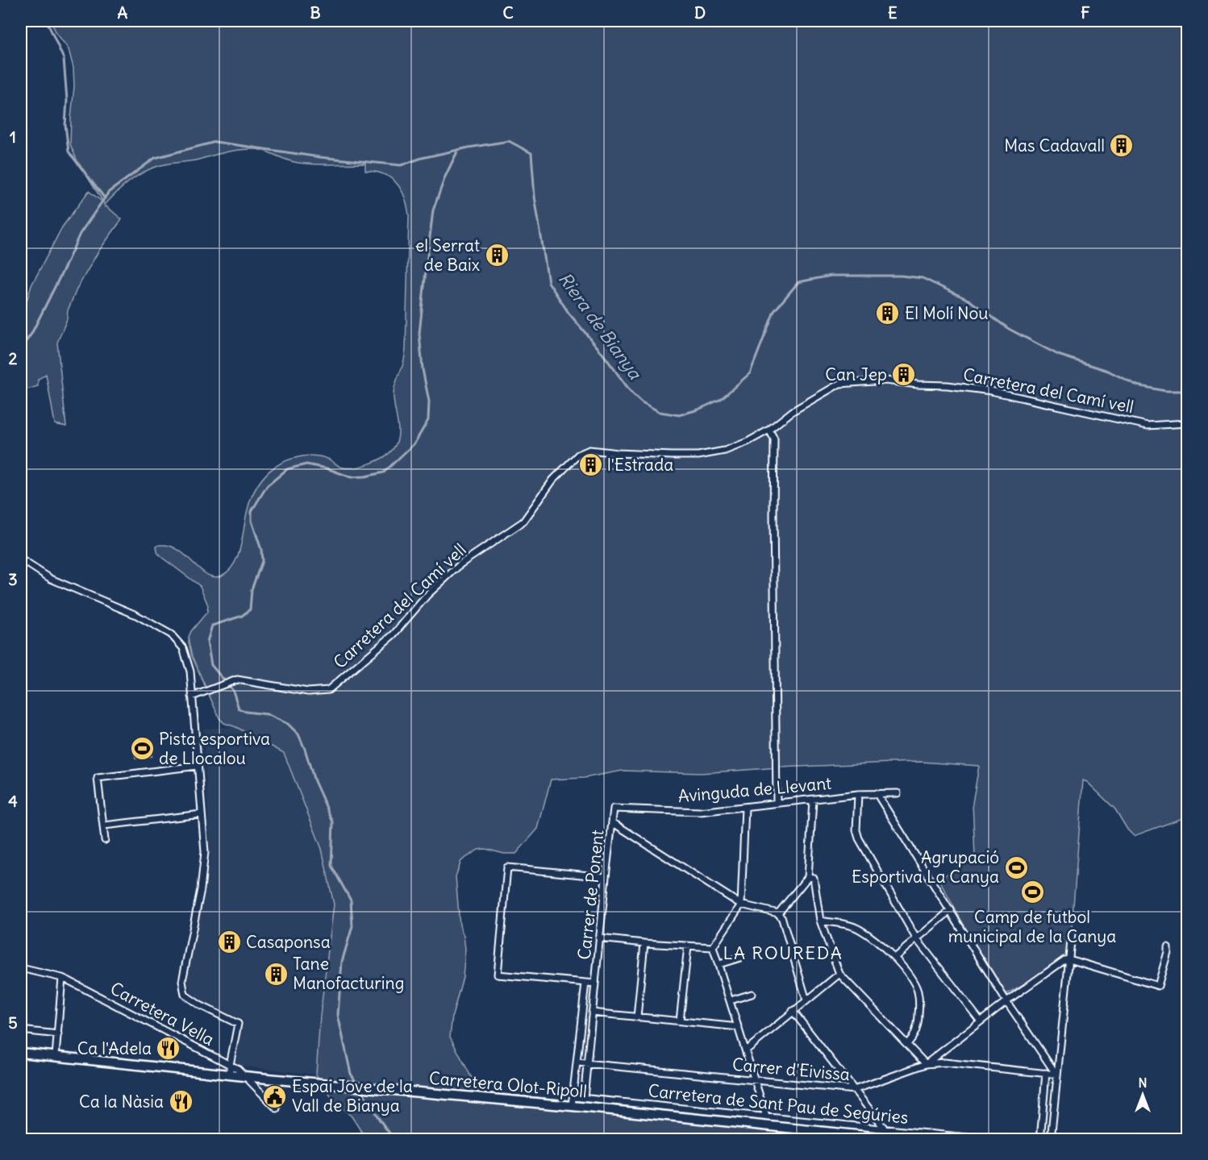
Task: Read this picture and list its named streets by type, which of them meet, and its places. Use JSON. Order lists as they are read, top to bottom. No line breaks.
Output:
{"streets":{"main road":["Carretera Olot-Ripoll"],"street":["Carretera del Camí vell","Avinguda de Llevant","Carrer de Ponent","Carretera Vella","Carrer d'Eivissa","Carretera de Sant Pau de Segúries"]},"crossings":[["Avinguda de Llevant","Carrer de Ponent"],["Carrer de Ponent","Carrer d'Eivissa"],["Carrer de Ponent","Carretera Olot-Ripoll"],["Carrer de Ponent","Carretera de Sant Pau de Segúries"],["Carretera Vella","Carretera Olot-Ripoll"],["Carretera Olot-Ripoll","Carretera de Sant Pau de Segúries"]],"districts":["LA ROUREDA"],"water":["Riera de Bianya"],"places":{"building":["Mas Cadavall","el Serrat de Baix","El Molí Nou","Can Jep","l'Estrada","Casaponsa","Tane Manofacturing"],"sports":["Pista esportiva de Llocalou","Agrupació Esportiva La Canya","Camp de futbol municipal de la Canya"],"restaurant":["Ca l'Adela","Ca la Nàsia"],"public building":["Espai Jove de la Vall de Bianya"]},"north":"top","grid":{"columns":["A","B","C","D","E","F"],"rows":["1","2","3","4","5"]}}
